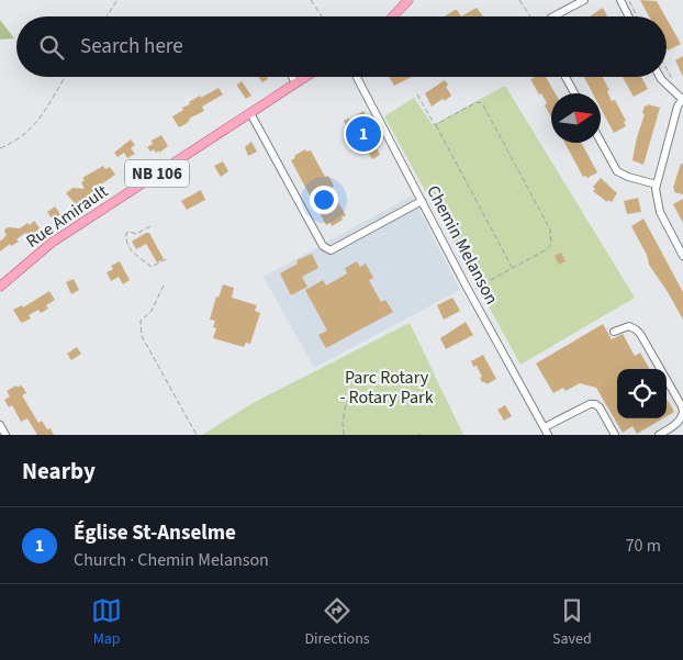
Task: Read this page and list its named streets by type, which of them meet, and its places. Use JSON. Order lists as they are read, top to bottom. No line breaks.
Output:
{"streets":{"main road":["NB 106","Rue Amirault"],"street":["Chemin Melanson"]},"parks":["Parc Rotary - Rotary Park"],"north":"right","page":{"search":"Search here","pins":"1","heading":"Nearby","list":[{"mark":"1","name":"Église St-Anselme","note":"Church · Chemin Melanson","value":"70 m"}],"nav":["Map","Directions","Saved"]}}
